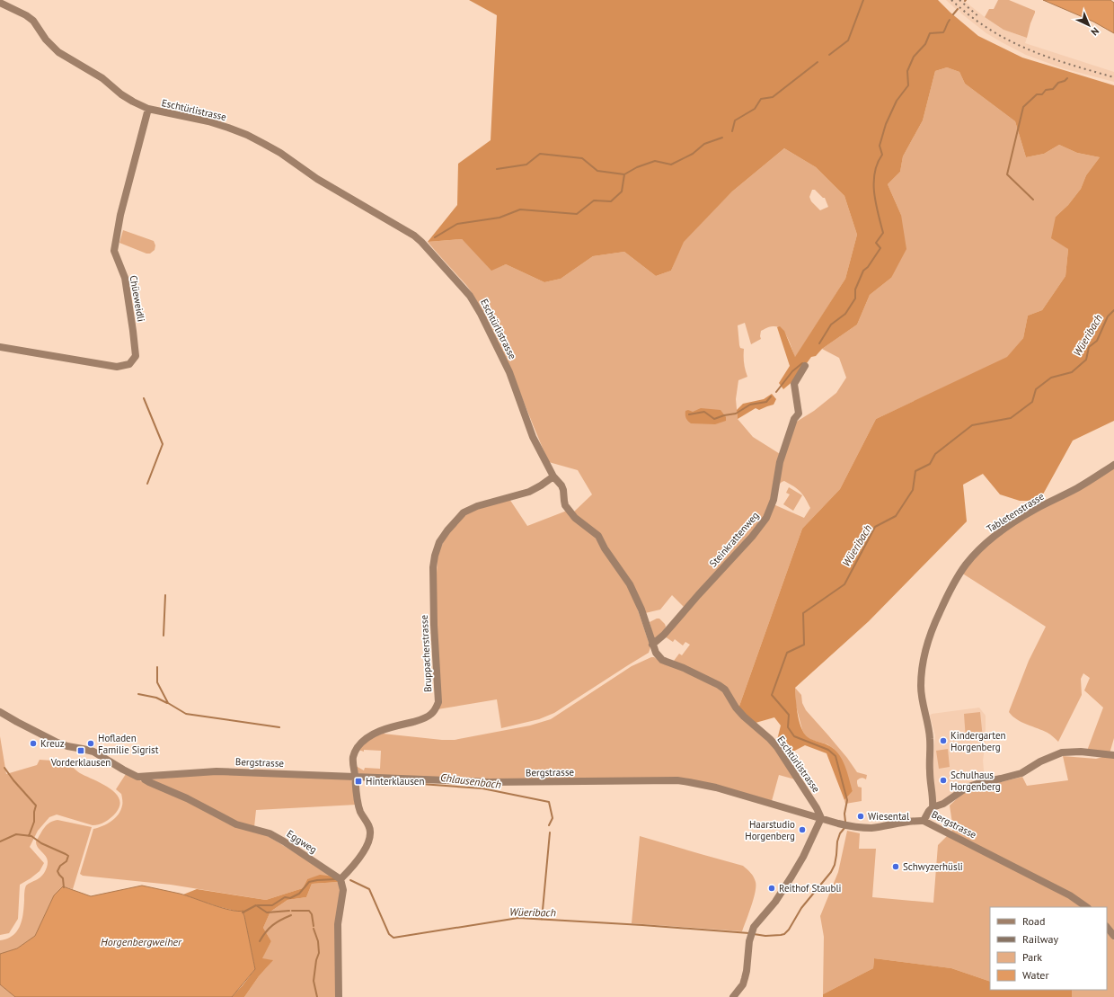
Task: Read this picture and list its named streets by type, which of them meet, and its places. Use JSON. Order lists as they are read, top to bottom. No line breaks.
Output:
{"streets":{"street":["Eschtürlistrasse","Chüeweidli","Tabletenstrasse","Steinkrattenweg","Bruppacherstrasse","Bergstrasse","Eggweg"]},"crossings":[["Eschtürlistrasse","Chüeweidli"],["Eschtürlistrasse","Steinkrattenweg"],["Eschtürlistrasse","Bruppacherstrasse"],["Eschtürlistrasse","Bergstrasse"],["Bruppacherstrasse","Bergstrasse"],["Bruppacherstrasse","Eggweg"],["Bergstrasse","Eggweg"]],"water":["Wüeribach","Chlausenbach","Horgenbergweiher"],"places":{"other":["Kindergarten Horgenberg","Kreuz","Hofladen Familie Sigrist","Schulhaus Horgenberg","Wiesental","Haarstudio Horgenberg","Schwyzerhüsli","Reithof Staubli"],"transit":["Vorderklausen","Hinterklausen"]},"legend":["Road","Railway","Park","Water"],"north":"bottom right"}
